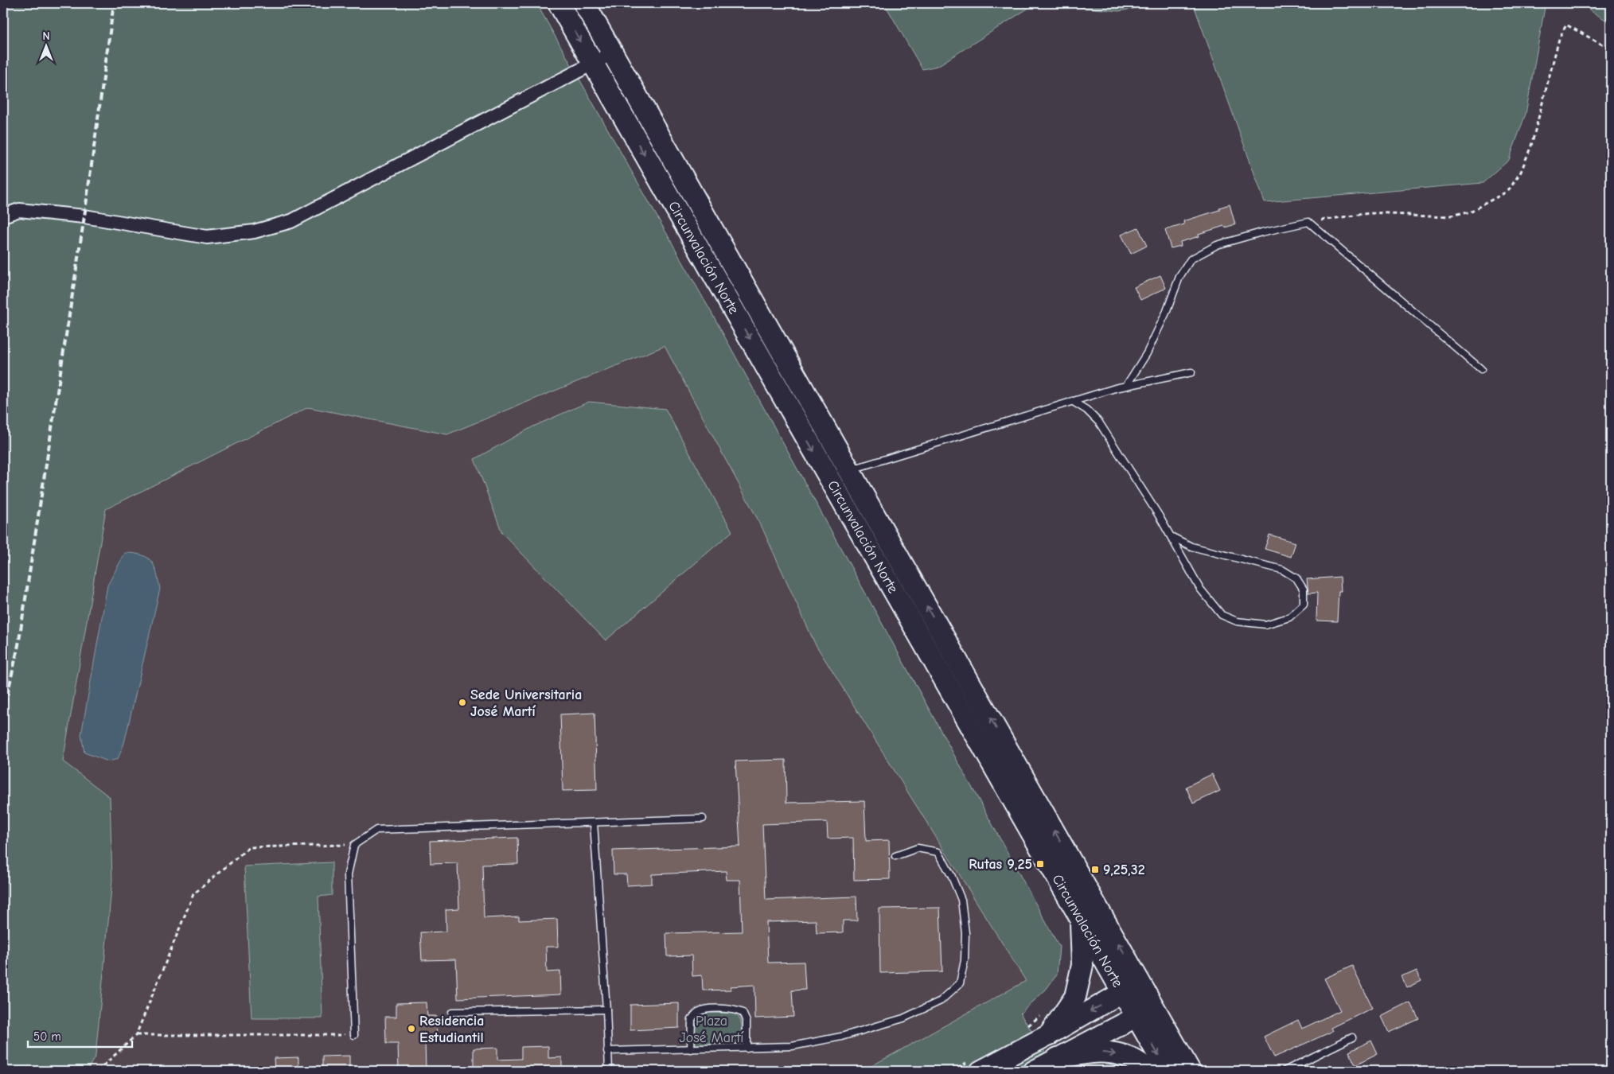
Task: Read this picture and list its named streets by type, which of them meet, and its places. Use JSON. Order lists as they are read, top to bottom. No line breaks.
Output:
{"streets":{"highway":["Circunvalación Norte"]},"parks":["Plaza José Martí"],"places":{"other":["Sede Universitaria José Martí","Residencia Estudiantil"],"transit":["Rutas 9,25","9,25,32"]},"scale_bar":"50 m","north":"top"}
